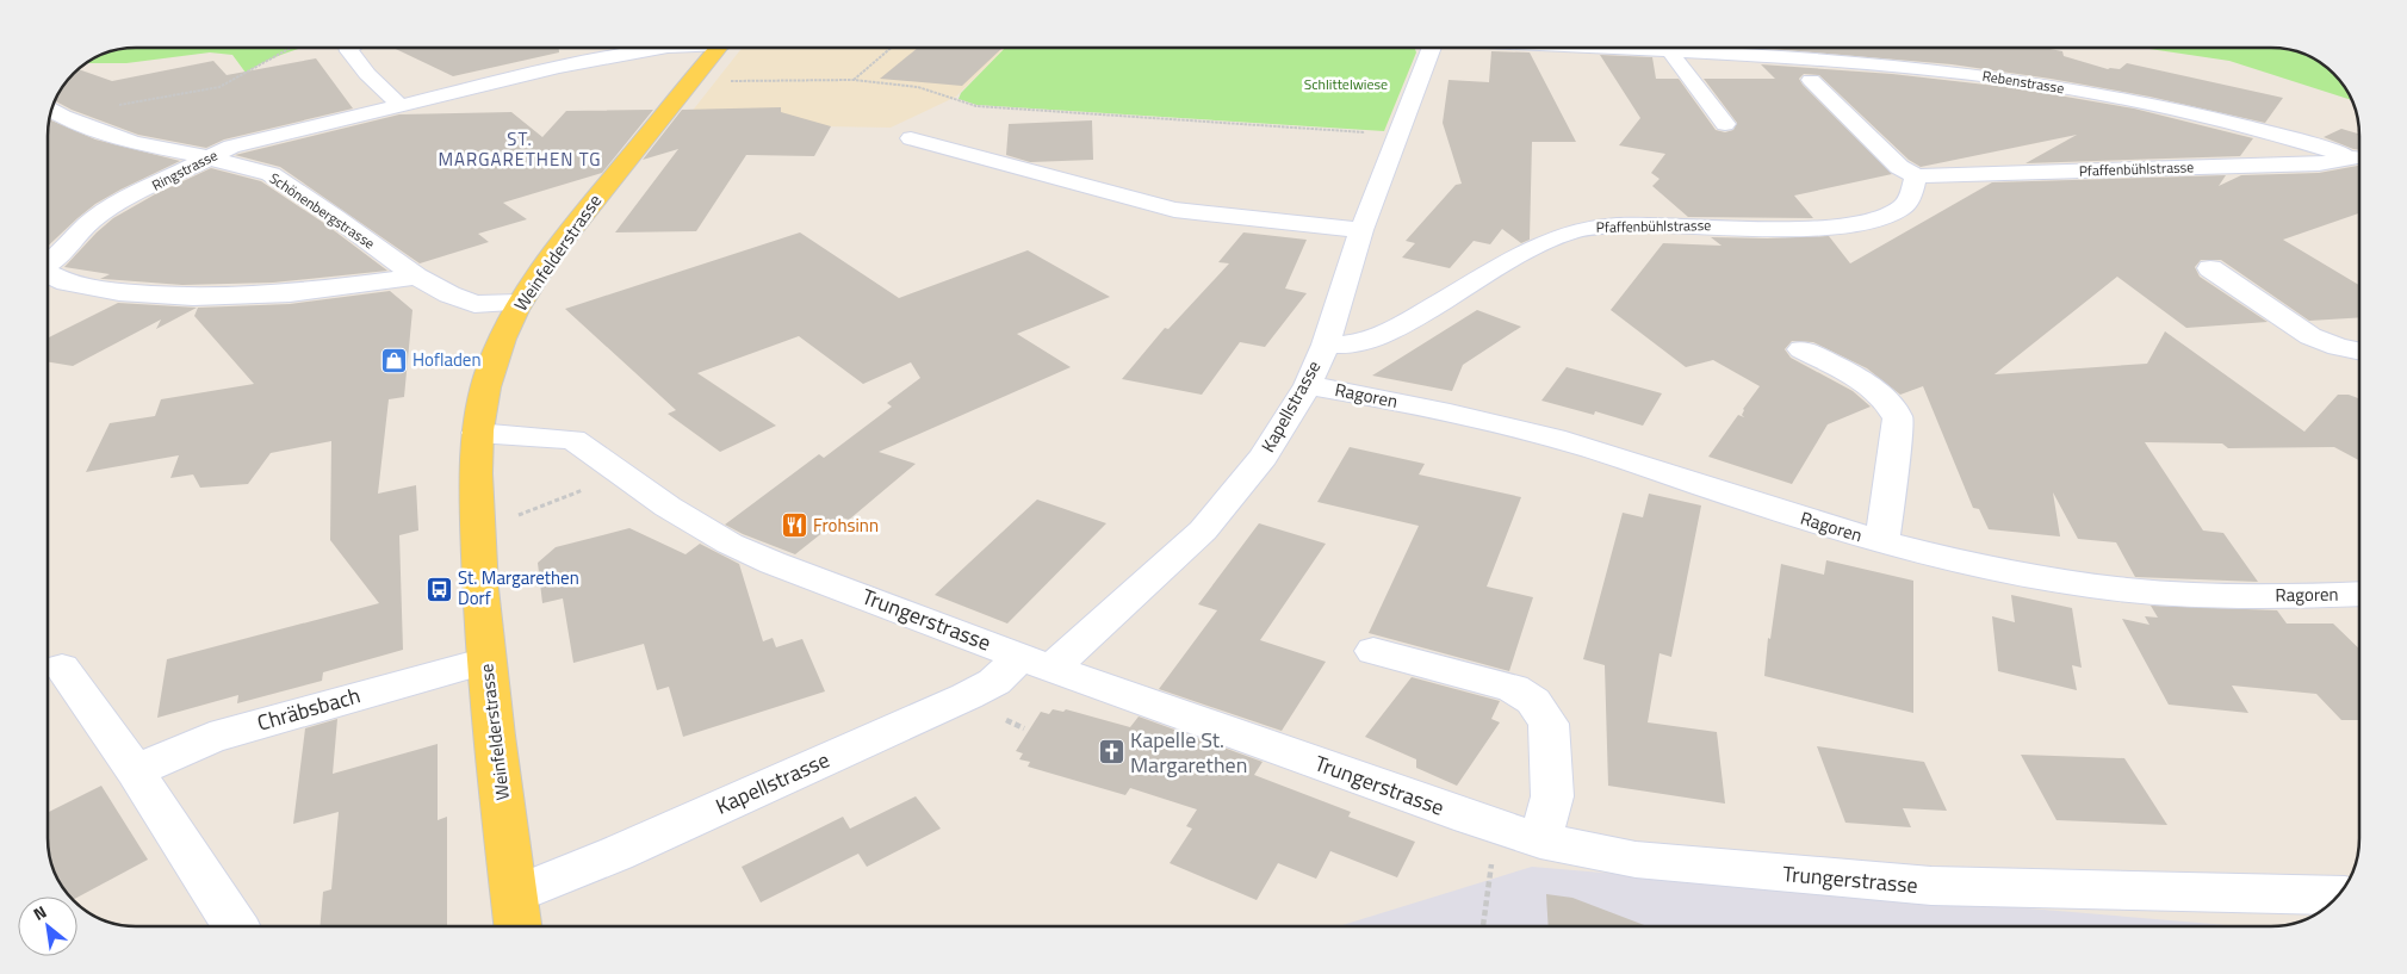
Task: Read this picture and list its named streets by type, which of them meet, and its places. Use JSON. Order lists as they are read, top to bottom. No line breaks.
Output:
{"streets":{"main road":["Weinfelderstrasse"],"street":["Rebenstrasse","Pfaffenbühlstrasse","Ringstrasse","Schönenbergstrasse","Ragoren","Kapellstrasse","Trungerstrasse","Chräbsbach"]},"crossings":[["Pfaffenbühlstrasse","Kapellstrasse"],["Ringstrasse","Schönenbergstrasse"],["Schönenbergstrasse","Weinfelderstrasse"],["Weinfelderstrasse","Kapellstrasse"],["Weinfelderstrasse","Trungerstrasse"],["Weinfelderstrasse","Chräbsbach"],["Ragoren","Kapellstrasse"],["Kapellstrasse","Trungerstrasse"]],"districts":["ST. MARGARETHEN TG"],"parks":["Schlittelwiese"],"places":{"shop":["Hofladen"],"restaurant":["Frohsinn"],"bus stop":["St. Margarethen Dorf"],"church":["Kapelle St. Margarethen"]},"north":"top left"}
